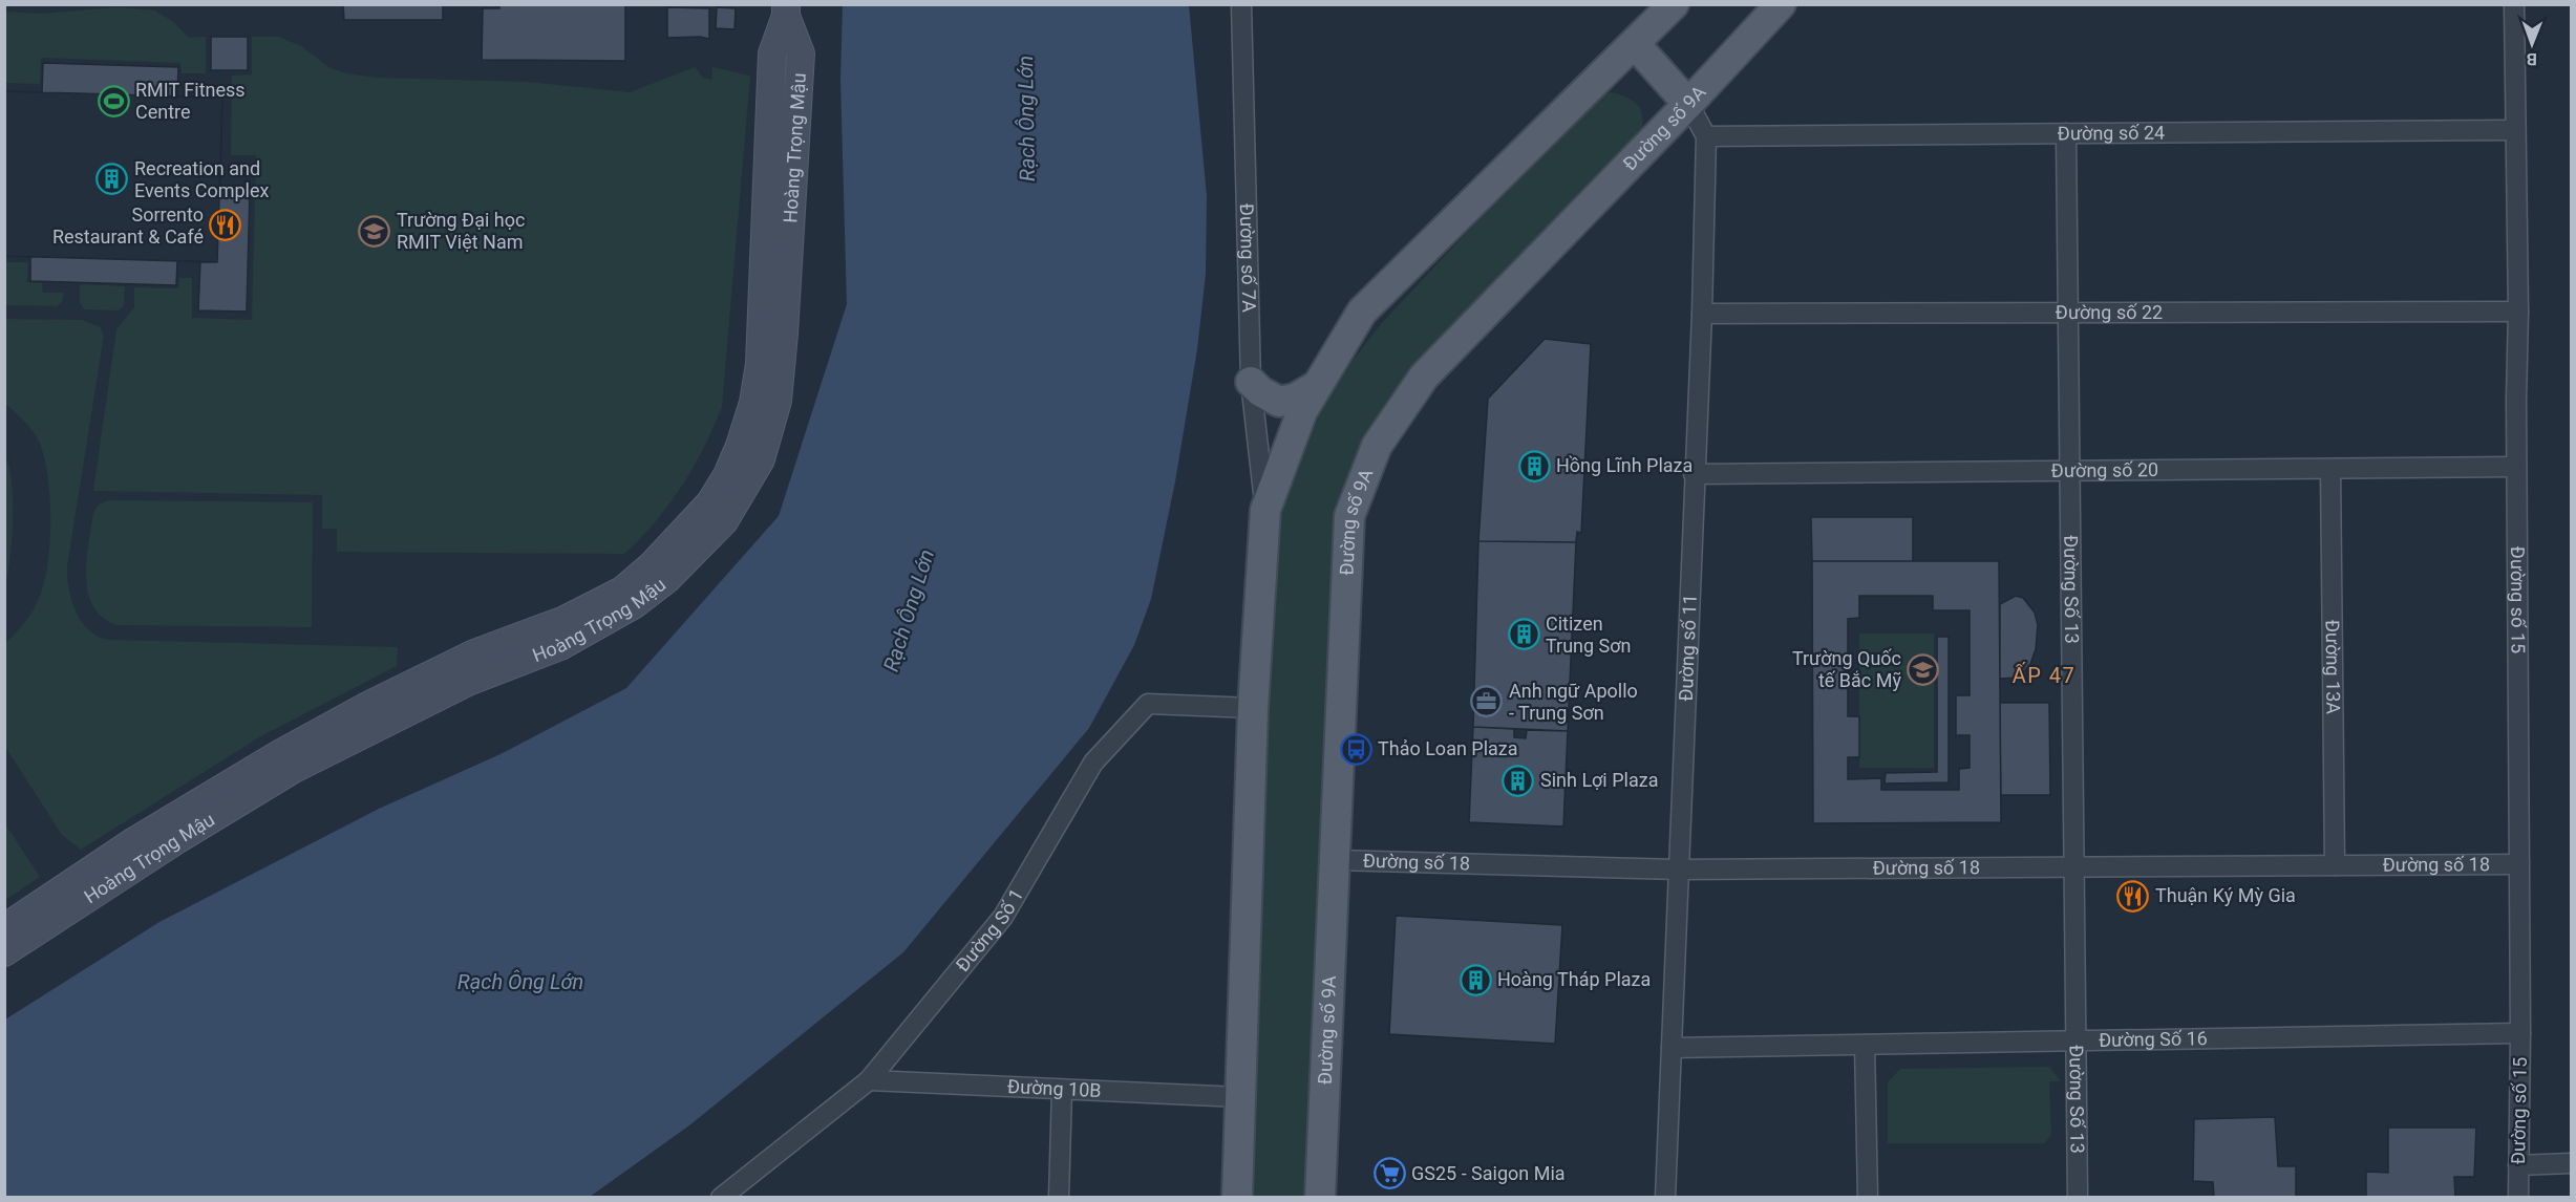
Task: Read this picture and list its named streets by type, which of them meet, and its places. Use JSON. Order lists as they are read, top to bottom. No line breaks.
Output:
{"streets":{"main road":["Đường số 9A","Hoàng Trọng Mậu"],"street":["Đường số 24","Đường số 7A","Đường số 22","Đường số 20","Đường Số 13","Đường số 15","Đường số 11","Đường 13A","Đường số 18","Đường Số 1","Đường Số 16","Đường 10B"]},"crossings":[["Đường số 9A","Đường số 18"],["Đường số 24","Đường Số 13"],["Đường số 24","Đường số 15"],["Đường số 24","Đường số 11"],["Đường số 22","Đường Số 13"],["Đường số 22","Đường số 15"],["Đường số 22","Đường số 11"],["Đường số 20","Đường Số 13"],["Đường số 20","Đường số 15"],["Đường số 20","Đường số 11"],["Đường số 20","Đường 13A"],["Đường Số 13","Đường số 18"],["Đường Số 13","Đường Số 16"],["Đường số 15","Đường số 18"],["Đường số 15","Đường Số 16"],["Đường số 11","Đường số 18"],["Đường số 11","Đường Số 16"],["Đường 13A","Đường số 18"],["Đường Số 1","Đường 10B"]],"districts":["ẤP 47"],"water":["Rạch Ông Lớn"],"places":{"sports":["RMIT Fitness Centre"],"building":["Recreation and Events Complex","Hồng Lĩnh Plaza","Citizen Trung Sơn","Sinh Lợi Plaza","Hoàng Tháp Plaza"],"restaurant":["Sorrento Restaurant & Café","Thuận Ký Mỳ Gia"],"school or university":["Trường Đại học RMIT Việt Nam","Trường Quốc tế Bắc Mỹ"],"office":["Anh ngữ Apollo - Trung Sơn"],"bus stop":["Thảo Loan Plaza"],"supermarket":["GS25 - Saigon Mia"]},"north":"bottom"}
